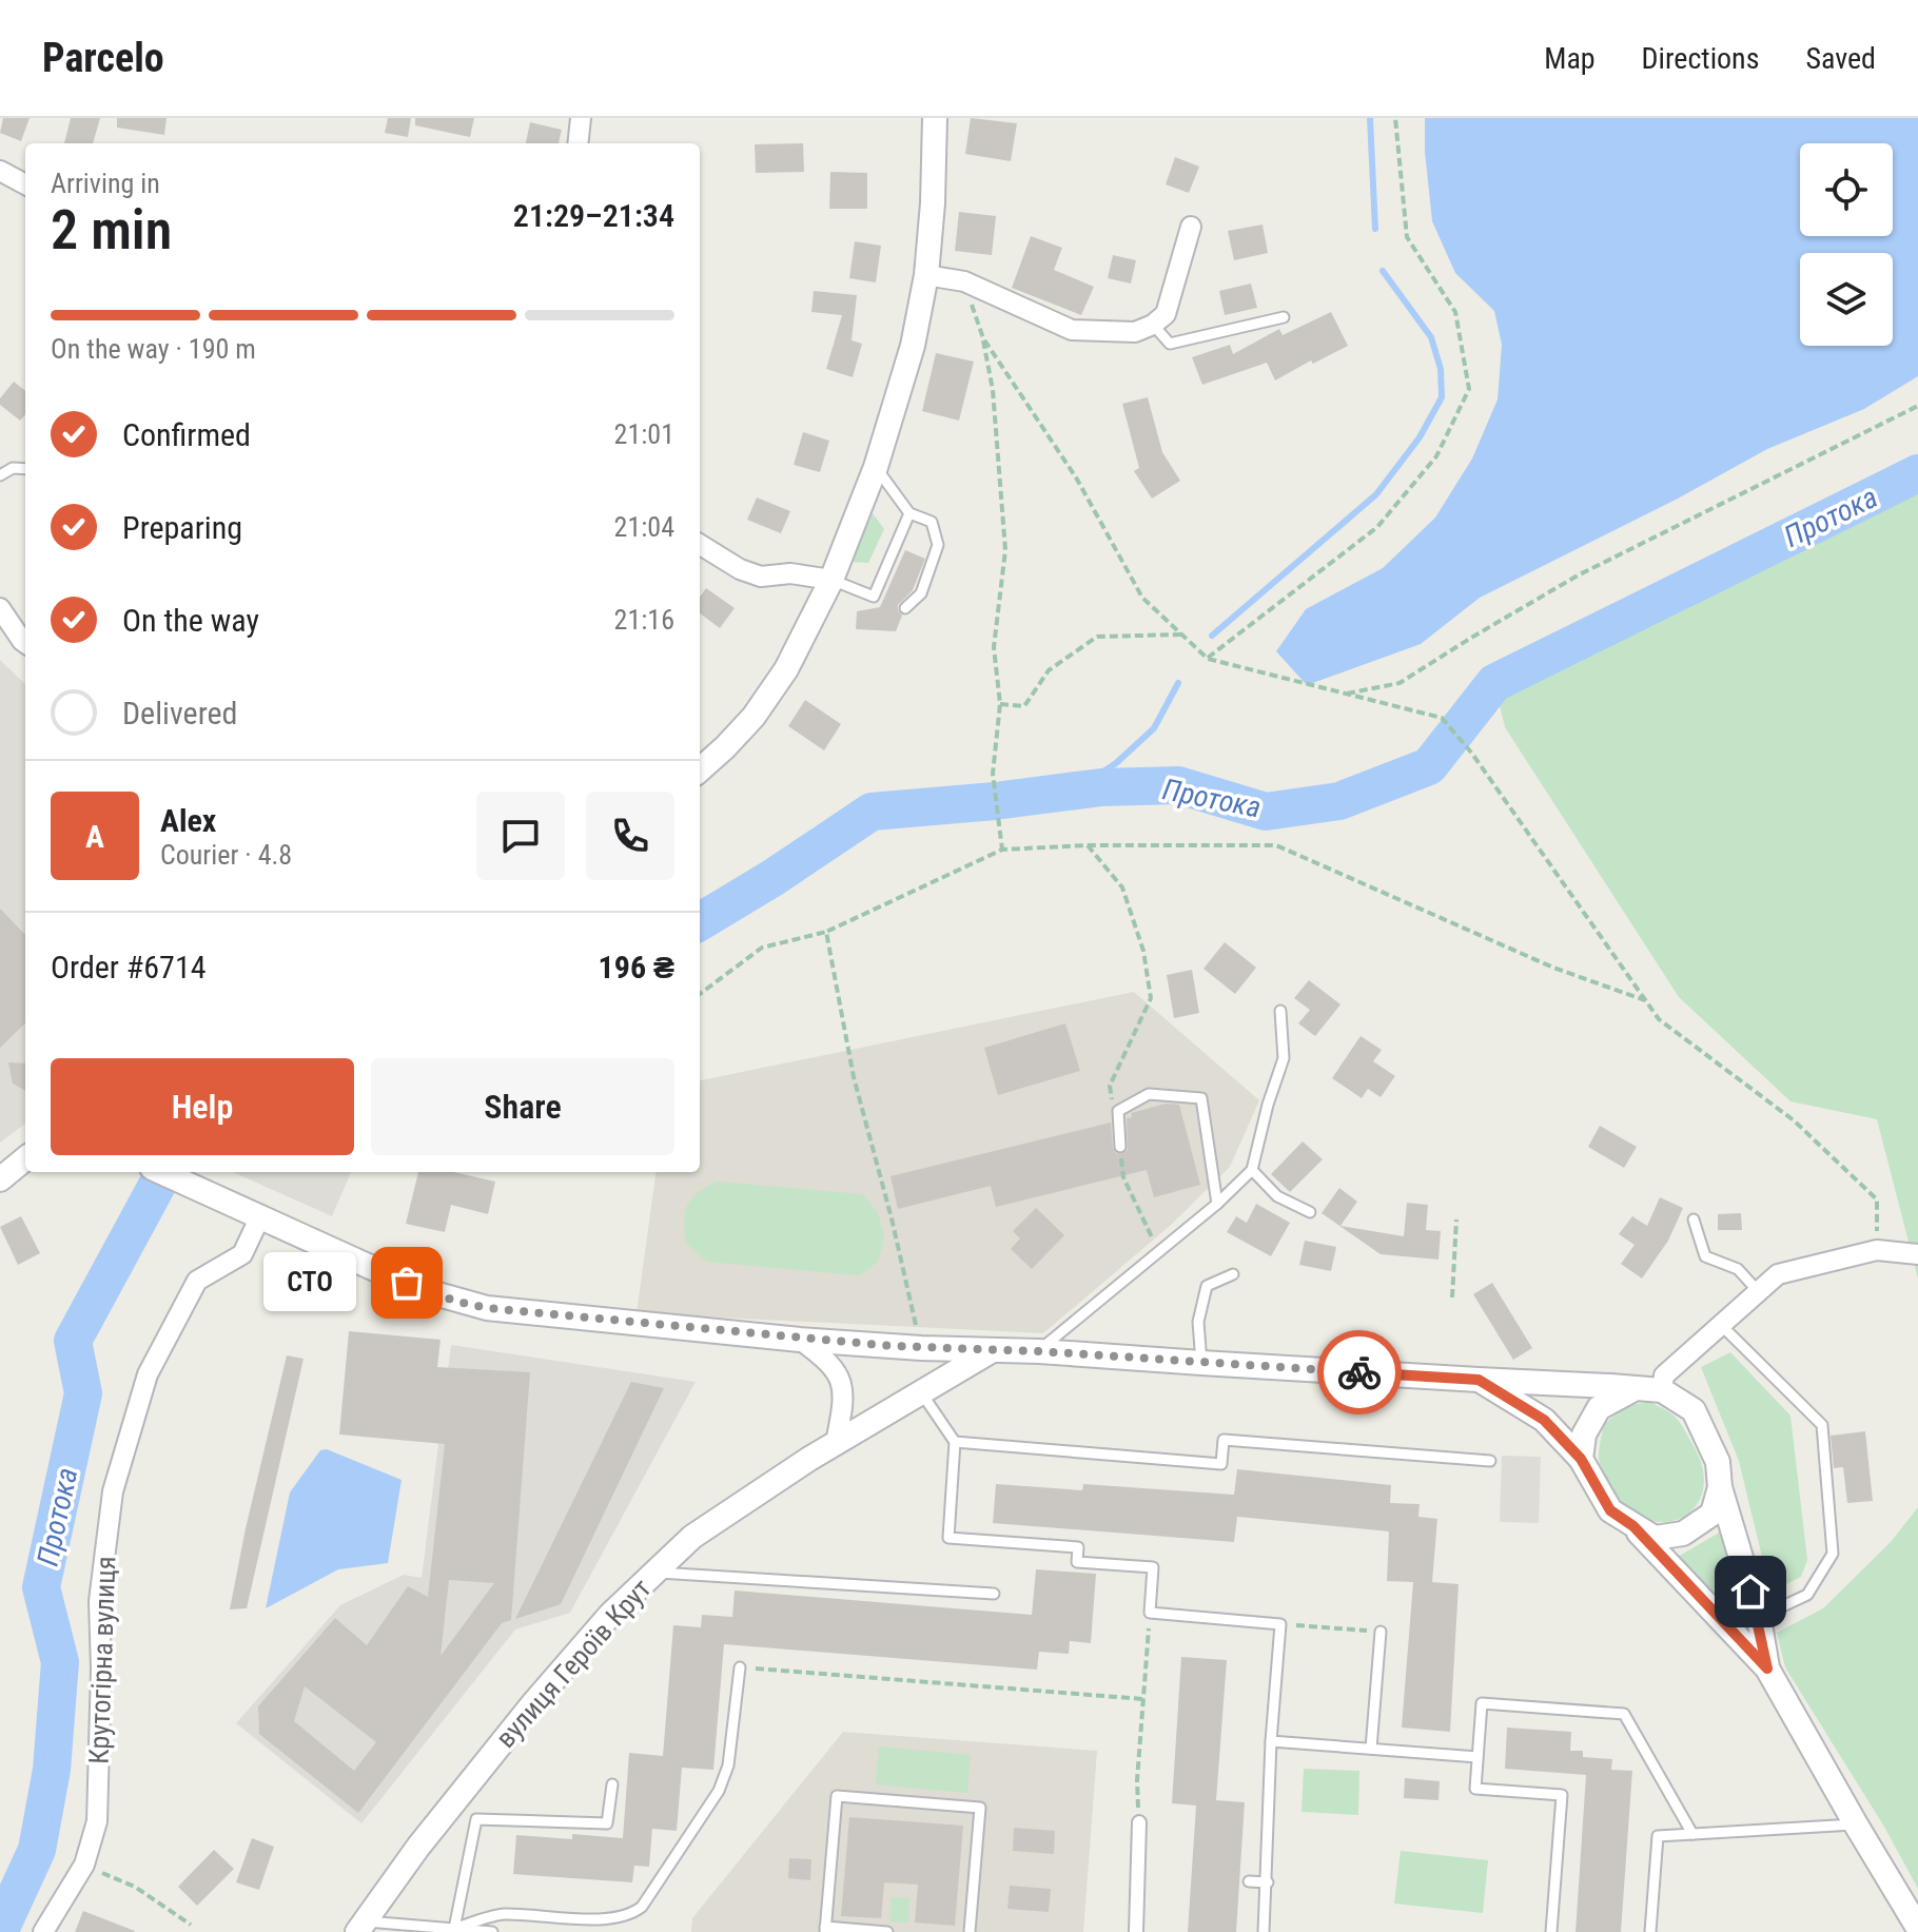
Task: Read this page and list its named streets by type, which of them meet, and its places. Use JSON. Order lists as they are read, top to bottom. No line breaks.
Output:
{"streets":{"street":["Крутогірна вулиця","вулиця Героїв Крут"]},"water":["Протока"],"places":["СТО"],"page":{"header":"Parcelo","nav":["Map","Directions","Saved"],"heading":["2 min","Arriving in","21:29–21:34"],"panel":["Alex","Courier · 4.8","Order #6714","196 ₴"],"bar":"On the way · 190 m","list":[["Confirmed","21:01"],["Preparing","21:04"],["On the way","21:16"],"Delivered"],"round":"A","buttons":["Help","Share"],"bubble":"СТО"}}
